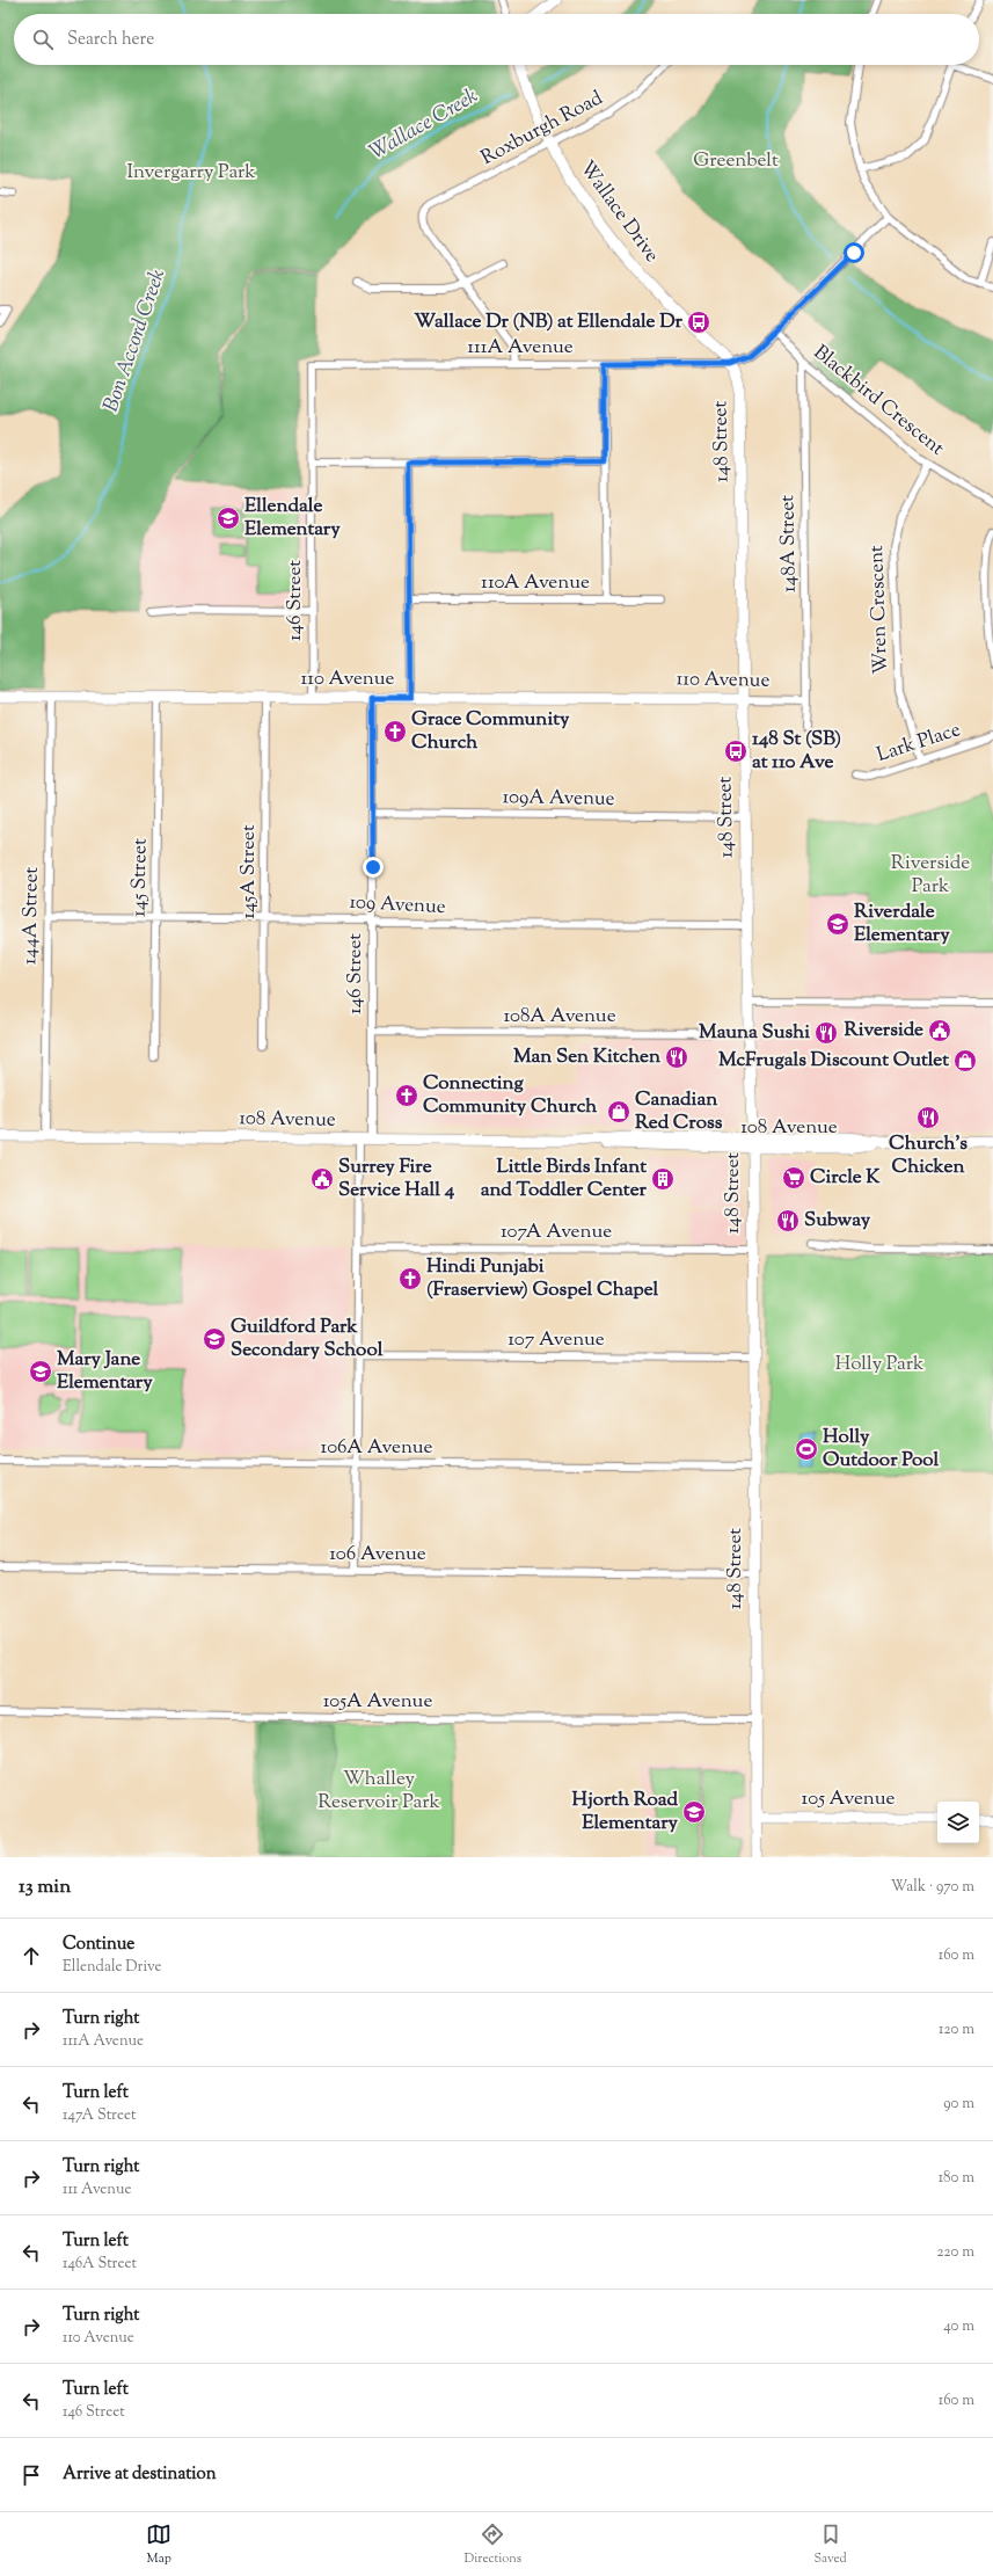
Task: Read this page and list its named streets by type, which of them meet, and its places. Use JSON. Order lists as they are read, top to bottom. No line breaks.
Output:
{"streets":{"street":["Roxburgh Road","Wallace Drive","111A Avenue","Blackbird Crescent","148 Street","148A Street","110A Avenue","146 Street","Wren Crescent","110 Avenue","Lark Place","109A Avenue","145A Street","145 Street","109 Avenue","144A Street","108A Avenue","108 Avenue","107A Avenue","107 Avenue","106A Avenue","106 Avenue","105A Avenue","105 Avenue"]},"crossings":[["Roxburgh Road","Wallace Drive"],["Wallace Drive","111A Avenue"],["Wallace Drive","148 Street"],["111A Avenue","148 Street"],["111A Avenue","146 Street"],["Blackbird Crescent","148A Street"],["Blackbird Crescent","Wren Crescent"],["148 Street","110 Avenue"],["148 Street","109A Avenue"],["148 Street","109 Avenue"],["148 Street","108A Avenue"],["148 Street","108 Avenue"],["148 Street","107A Avenue"],["148 Street","107 Avenue"],["148 Street","106A Avenue"],["148 Street","106 Avenue"],["148 Street","105A Avenue"],["148 Street","105 Avenue"],["148A Street","110 Avenue"],["146 Street","110 Avenue"],["146 Street","109A Avenue"],["146 Street","109 Avenue"],["146 Street","108A Avenue"],["146 Street","108 Avenue"],["Wren Crescent","Lark Place"],["110 Avenue","145A Street"],["110 Avenue","145 Street"],["110 Avenue","144A Street"],["145A Street","109 Avenue"],["145 Street","109 Avenue"],["109 Avenue","144A Street"],["144A Street","108 Avenue"]],"water":["Wallace Creek","Bon Accord Creek"],"parks":["Greenbelt","Invergarry Park","Riverside Park","Holly Park","Whalley Reservoir Park"],"places":{"bus stop":["Wallace Dr (NB) at Ellendale Dr","148 St (SB) at 110 Ave"],"school or university":["Ellendale Elementary","Riverdale Elementary","Guildford Park Secondary School","Mary Jane Elementary","Hjorth Road Elementary"],"church":["Grace Community Church","Connecting Community Church","Hindi Punjabi (Fraserview) Gospel Chapel"],"public building":["Riverside","Surrey Fire Service Hall 4"],"restaurant":["Mauna Sushi","Man Sen Kitchen","Church's Chicken","Subway"],"shop":["McFrugals Discount Outlet","Canadian Red Cross"],"supermarket":["Circle K"],"building":["Little Birds Infant and Toddler Center"],"sports":["Holly Outdoor Pool"]},"page":{"search":"Search here","heading":["13 min","Walk · 970 m"],"list":[["Continue","Ellendale Drive","160 m"],["Turn right","111A Avenue","120 m"],["Turn left","147A Street","90 m"],["Turn right","111 Avenue","180 m"],["Turn left","146A Street","220 m"],["Turn right","110 Avenue","40 m"],["Turn left","146 Street","160 m"],"Arrive at destination"],"nav":["Map","Directions","Saved"]}}
